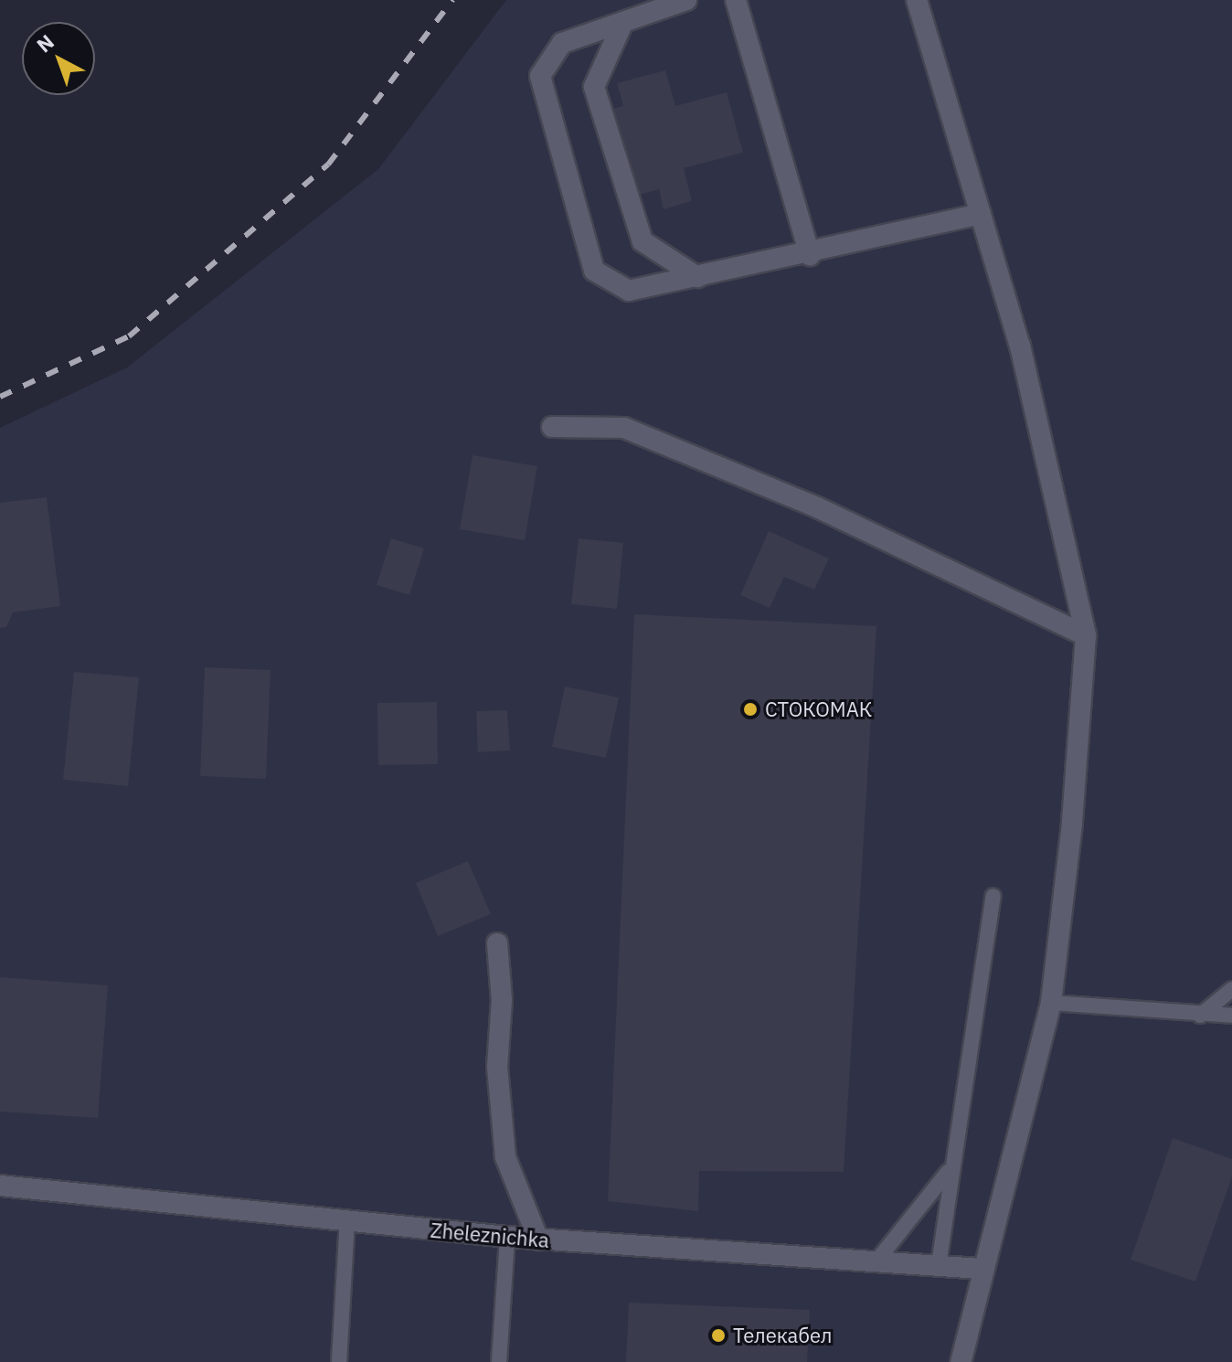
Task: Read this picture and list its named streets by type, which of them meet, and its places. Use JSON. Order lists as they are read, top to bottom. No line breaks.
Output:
{"streets":{"street":["Zheleznichka"]},"places":["СТОКОМАК","Телекабел"],"north":"top left"}
